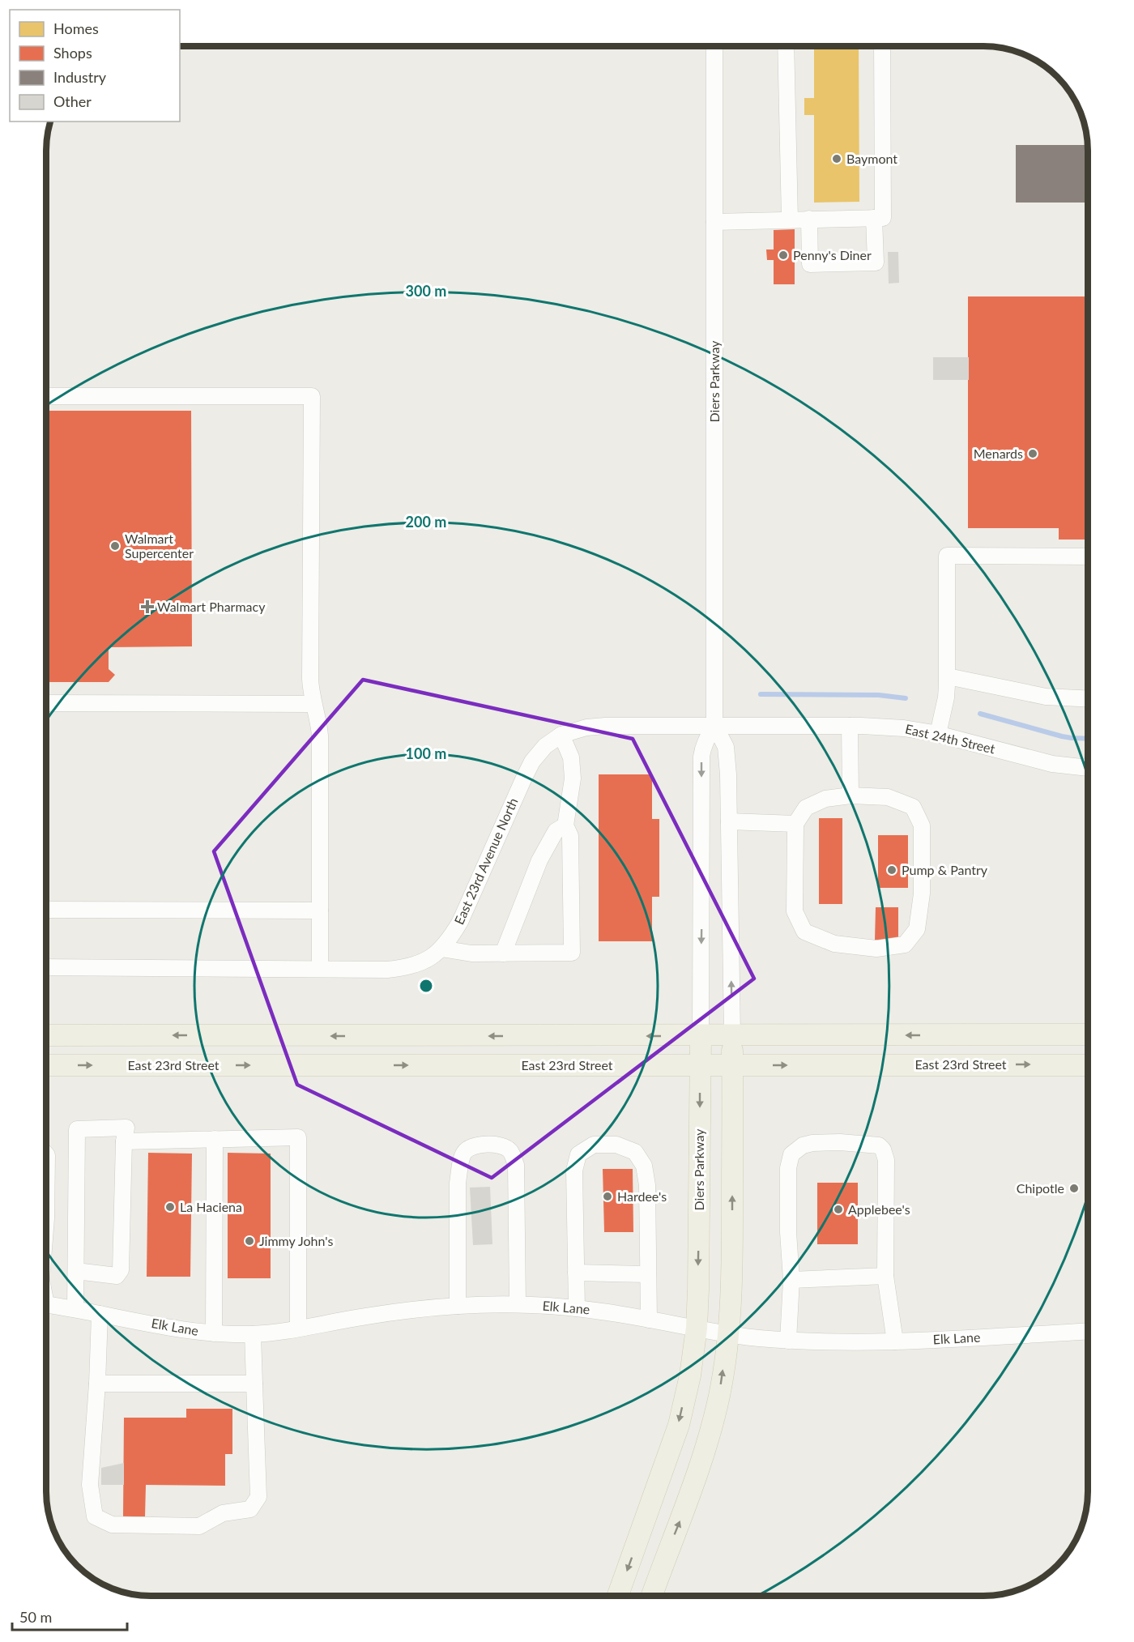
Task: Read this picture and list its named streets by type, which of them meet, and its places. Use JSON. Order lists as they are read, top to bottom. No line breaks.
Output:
{"streets":{"main road":["Diers Parkway","East 23rd Street"],"street":["East 24th Street","East 23rd Avenue North","Elk Lane"]},"crossings":[["Diers Parkway","East 24th Street"],["Diers Parkway","East 23rd Avenue North"],["Diers Parkway","East 23rd Street"],["Diers Parkway","Elk Lane"],["East 24th Street","East 23rd Avenue North"]],"places":{"other":["Baymont","Penny's Diner","Menards","Walmart Supercenter","Pump & Pantry","Chipotle","Hardee's","La Haciena","Applebee's","Jimmy John's"],"health":["Walmart Pharmacy"]},"legend":["Homes","Shops","Industry","Other"],"scale_bar":"50 m","rings":["300 m","200 m","100 m"]}
